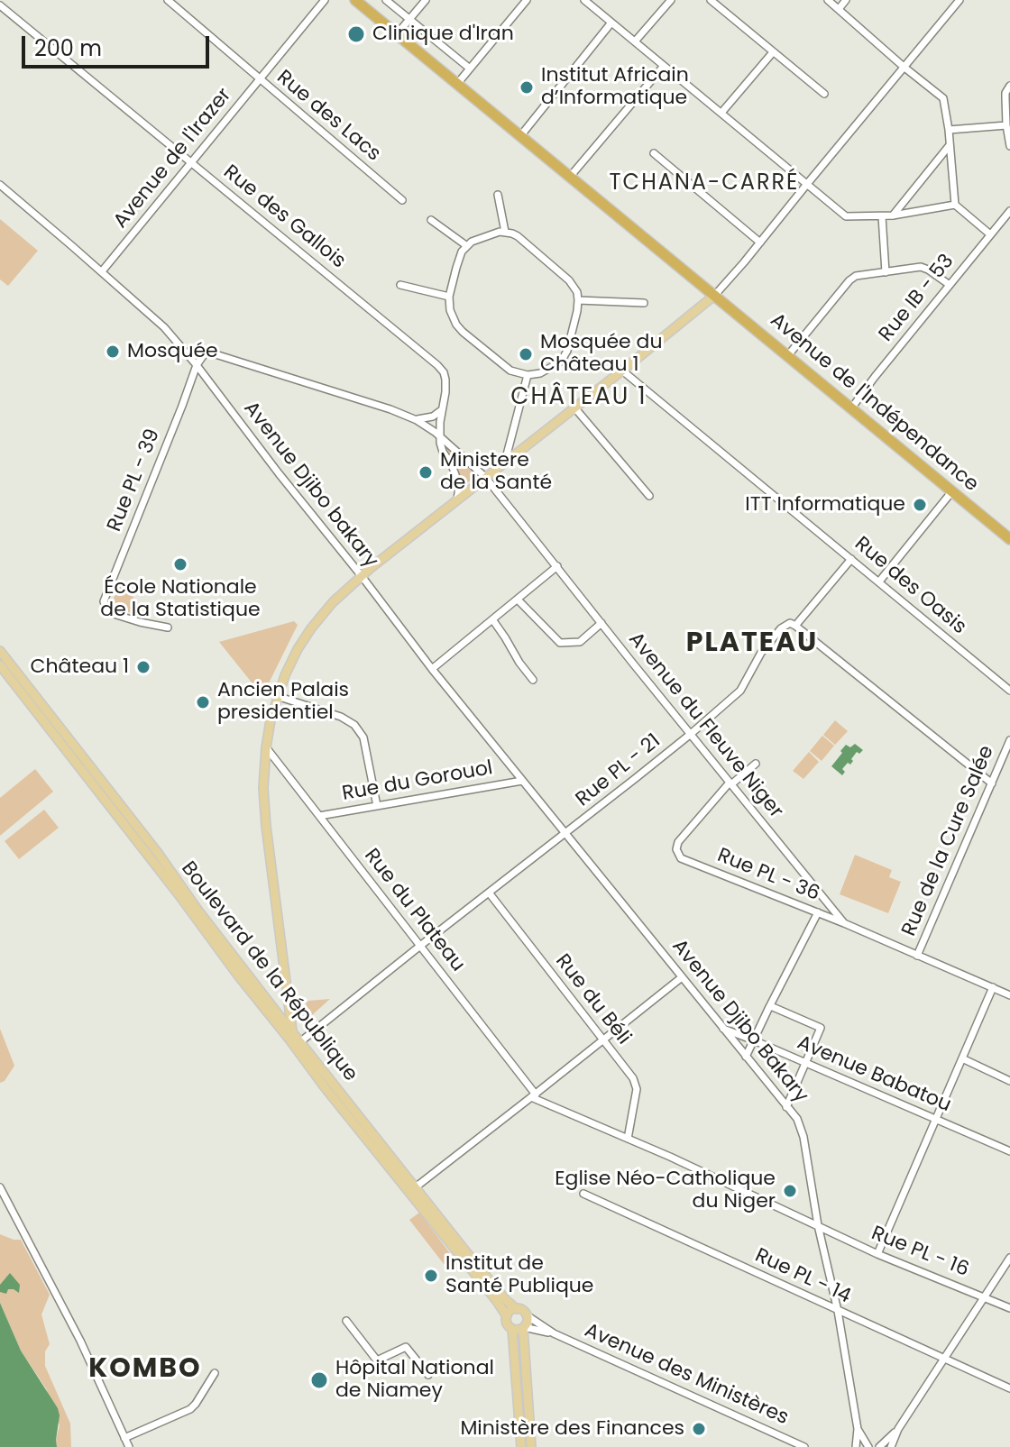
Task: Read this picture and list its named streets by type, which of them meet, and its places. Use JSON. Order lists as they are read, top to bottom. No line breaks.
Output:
{"streets":{"highway":["Avenue de l'Indépendance"],"main road":["Boulevard de la République"],"street":["Rue des Lacs","Avenue de l'Irazer","Rue des Gallois","Rue IB - 53","Rue PL - 39","Avenue Djibo bakary","Rue des Oasis","Avenue du Fleuve Niger","Rue PL - 21","Rue du Gorouol","Rue de la Cure Salée","Rue PL - 36","Rue du Plateau","Rue du Béli","Avenue Djibo Bakary","Avenue Babatou","Rue PL - 16","Rue PL - 14","Avenue des Ministères"]},"crossings":[["Rue des Lacs","Avenue de l'Irazer"],["Avenue de l'Irazer","Rue des Gallois"],["Avenue de l'Irazer","Avenue Djibo bakary"],["Rue des Gallois","Avenue du Fleuve Niger"],["Rue IB - 53","Avenue de l'Indépendance"],["Rue PL - 39","Avenue Djibo bakary"],["Rue PL - 39","Avenue du Fleuve Niger"],["Avenue Djibo bakary","Avenue du Fleuve Niger"],["Avenue Djibo bakary","Rue PL - 21"],["Avenue Djibo bakary","Rue du Gorouol"],["Avenue Djibo bakary","Avenue Djibo Bakary"],["Rue des Oasis","Rue PL - 21"],["Avenue du Fleuve Niger","Rue PL - 21"],["Avenue du Fleuve Niger","Rue de la Cure Salée"],["Avenue du Fleuve Niger","Rue PL - 36"],["Rue PL - 21","Rue du Plateau"],["Rue PL - 21","Boulevard de la République"],["Rue PL - 21","Rue du Béli"],["Rue PL - 21","Avenue Djibo Bakary"],["Rue du Gorouol","Rue du Plateau"],["Rue du Plateau","Rue du Béli"],["Rue du Plateau","Avenue Djibo Bakary"],["Rue du Plateau","Rue PL - 16"],["Boulevard de la République","Avenue des Ministères"],["Avenue Djibo Bakary","Avenue Babatou"],["Avenue Djibo Bakary","Rue PL - 16"],["Avenue Djibo Bakary","Rue PL - 14"]],"districts":["TCHANA-CARRÉ","CHÂTEAU 1","PLATEAU","KOMBO"],"places":["Clinique d'Iran","Institut Africain d’Informatique","Mosquée","Mosquée du Château 1","Ministere de la Santé","ITT Informatique","École Nationale de la Statistique","Château 1","Ancien Palais presidentiel","Eglise Néo-Catholique du Niger","Institut de Santé Publique","Hôpital National de Niamey","Ministère des Finances"],"scale_bar":"200 m"}
